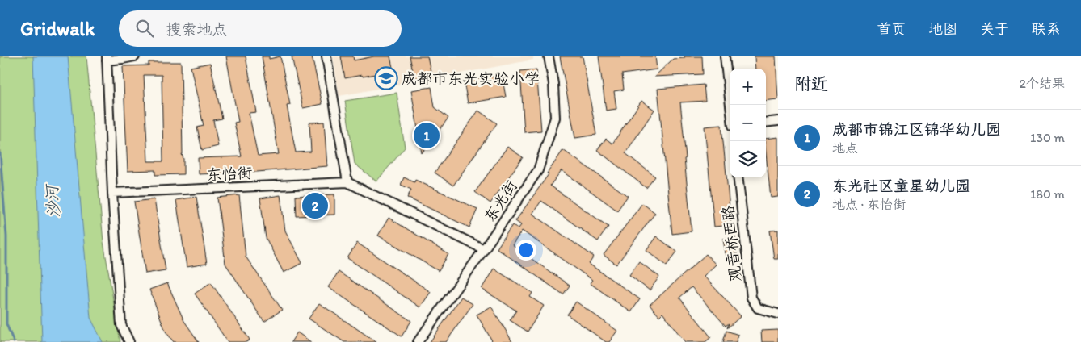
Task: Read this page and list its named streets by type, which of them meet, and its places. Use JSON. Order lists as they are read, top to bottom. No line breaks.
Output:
{"streets":{"street":["东怡街","东光街","观音桥西路"]},"crossings":[["东怡街","东光街"]],"water":["沙河"],"places":{"school or university":["成都市东光实验小学"]},"page":{"header":"Gridwalk","search":"搜索地点","nav":["首页","地图","关于","联系"],"heading":["附近","2个结果"],"map_buttons":["+","−"],"list":[{"mark":"1","name":"成都市锦江区锦华幼儿园","note":"地点","value":"130 m"},{"mark":"2","name":"东光社区童星幼儿园","note":"地点 · 东怡街","value":"180 m"}],"pins":["1","2"]}}
